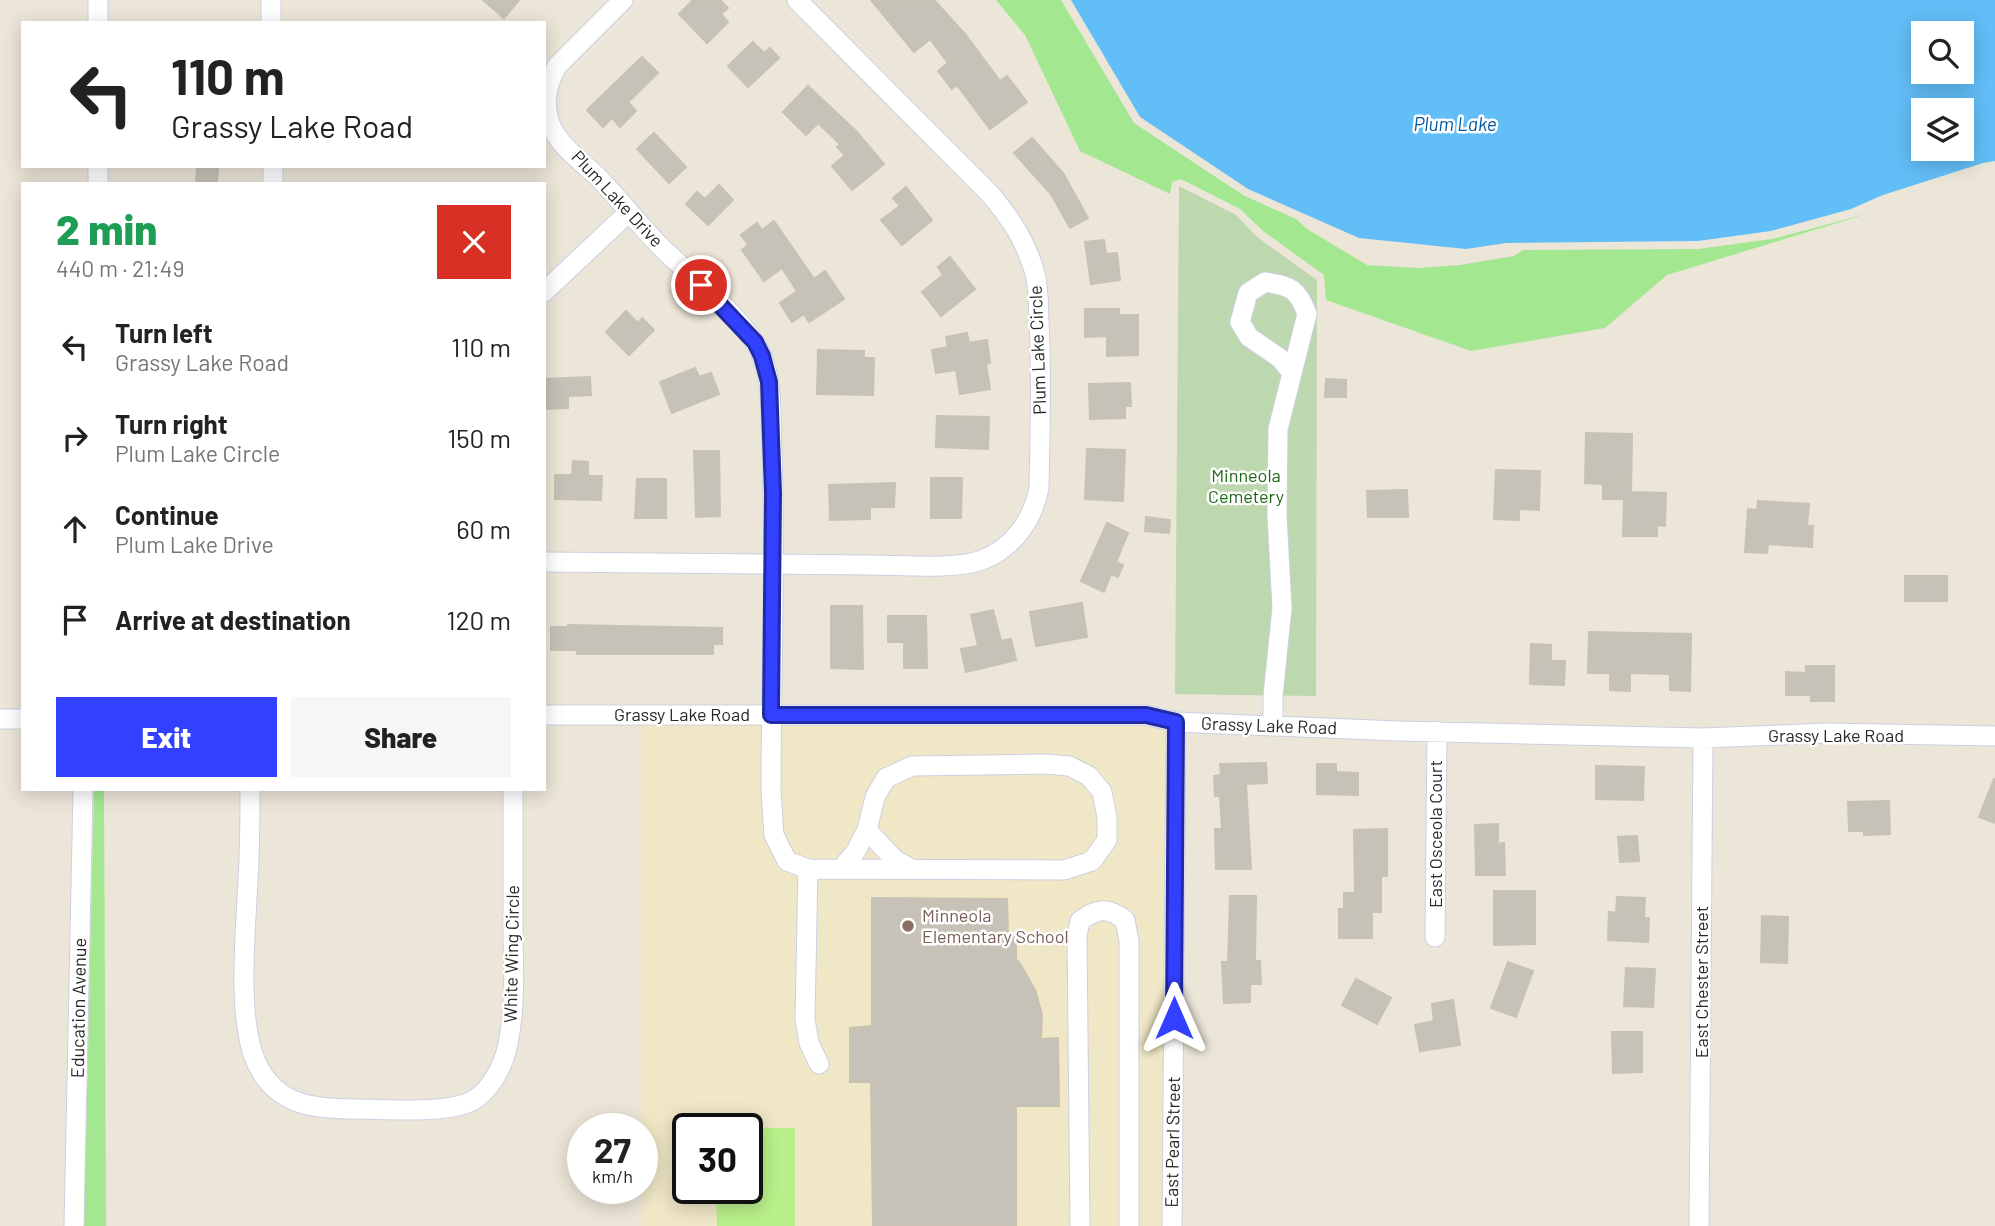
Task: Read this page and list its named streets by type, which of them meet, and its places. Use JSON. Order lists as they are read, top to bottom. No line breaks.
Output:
{"streets":{"street":["Plum Lake Drive","Plum Lake Circle","Grassy Lake Road","East Osceola Court","White Wing Circle","East Chester Street","Education Avenue","East Pearl Street"]},"crossings":[["Plum Lake Drive","Plum Lake Circle"],["Grassy Lake Road","East Osceola Court"],["Grassy Lake Road","East Chester Street"],["Grassy Lake Road","East Pearl Street"]],"water":["Plum Lake"],"parks":["Minneola Cemetery"],"places":["Minneola Elementary School"],"page":{"turn":["110 m","Grassy Lake Road"],"heading":["2 min","440 m · 21:49"],"list":[{"name":"Turn left","note":"Grassy Lake Road","value":"110 m"},{"name":"Turn right","note":"Plum Lake Circle","value":"150 m"},{"name":"Continue","note":"Plum Lake Drive","value":"60 m"},{"name":"Arrive at destination","value":"120 m"}],"buttons":["Exit","Share"],"speed":"27 km/h","limit":"30"}}
